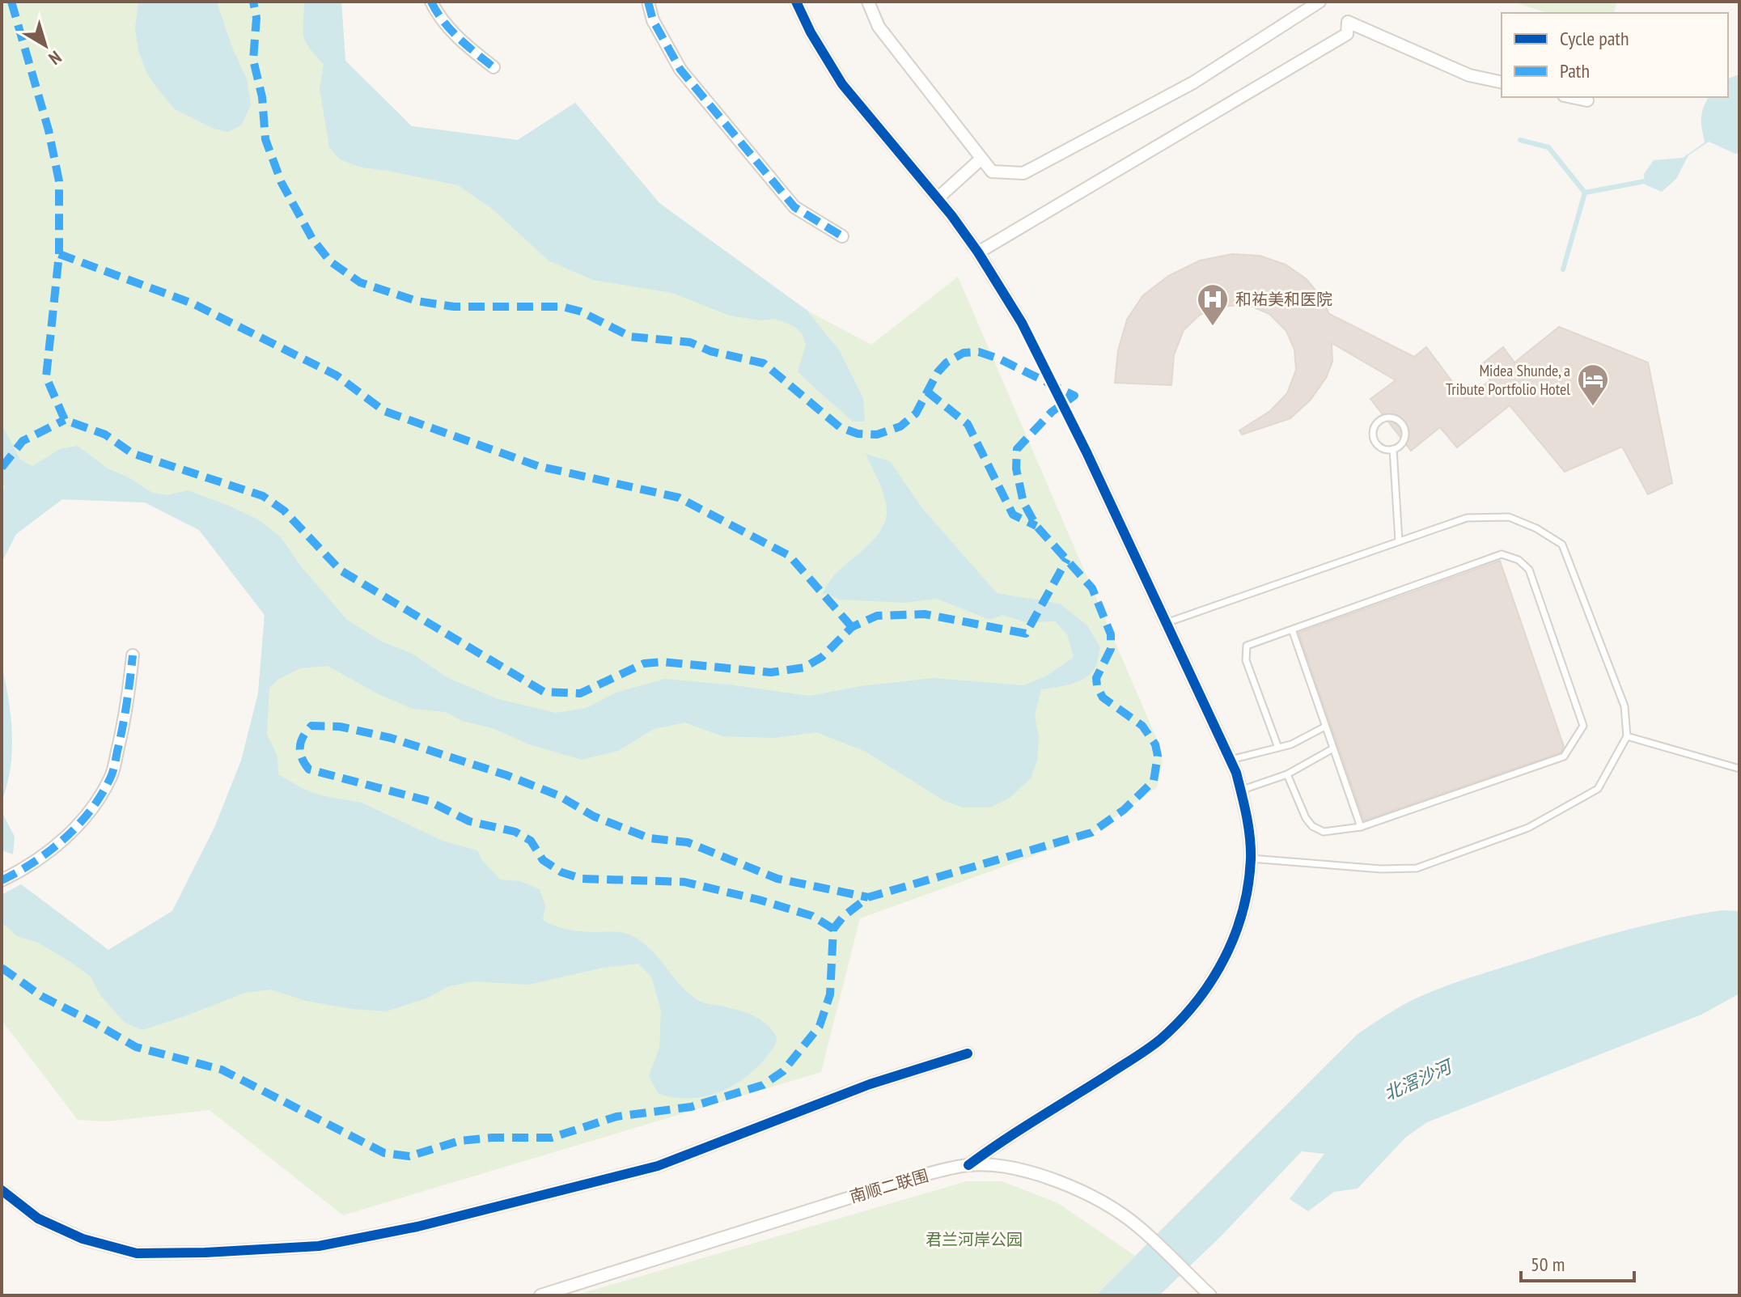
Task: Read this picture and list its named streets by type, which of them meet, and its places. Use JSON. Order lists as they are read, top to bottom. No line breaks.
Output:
{"streets":{"street":["南顺二联围"]},"water":["北滘沙河"],"parks":["君兰河岸公园"],"places":{"hospital":["和祐美和医院"],"hotel":["Midea Shunde, a Tribute Portfolio Hotel"]},"legend":["Cycle path","Path"],"scale_bar":"50 m","north":"bottom right"}
